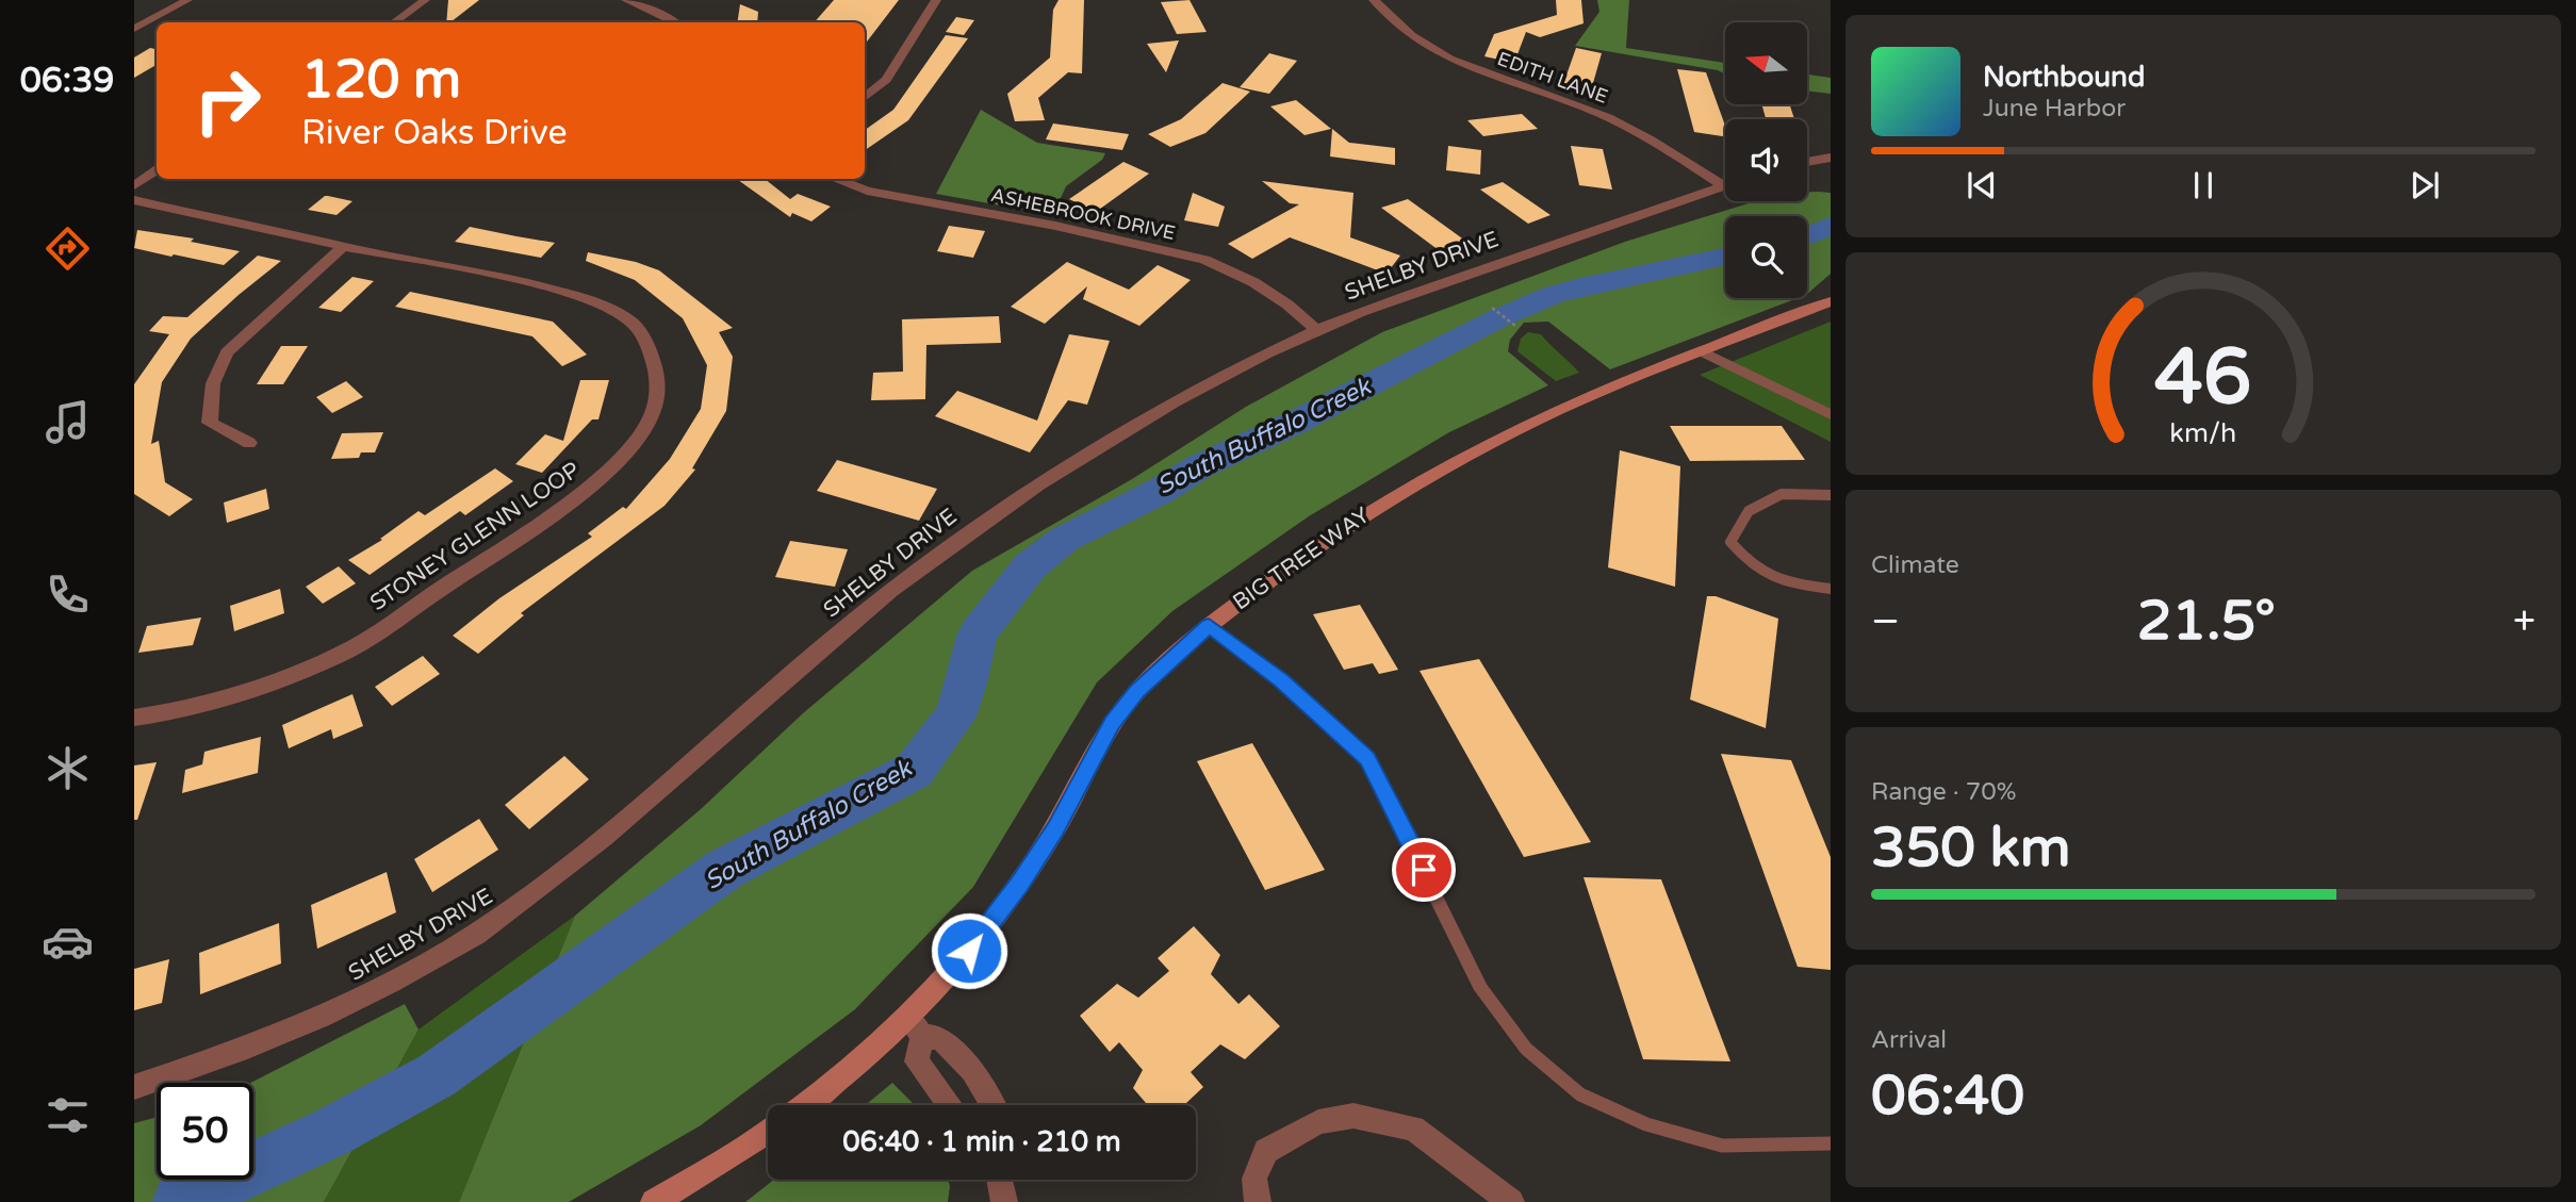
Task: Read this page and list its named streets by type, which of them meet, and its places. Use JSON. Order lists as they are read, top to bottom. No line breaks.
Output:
{"streets":{"main road":["BIG TREE WAY"],"street":["EDITH LANE","ASHEBROOK DRIVE","SHELBY DRIVE","STONEY GLENN LOOP"]},"crossings":[["ASHEBROOK DRIVE","SHELBY DRIVE"]],"water":["South Buffalo Creek"],"north":"left","page":{"tabs":"06:39","turn":["120 m","River Oaks Drive"],"song":["Northbound","June Harbor"],"tile":["Climate",["Range · 70%","350 km"],["Arrival","06:40"]],"heat":["−","21.5°","+"],"limit":"50","trip":"06:40 · 1 min · 210 m","gauge":["46","km/h"]}}
